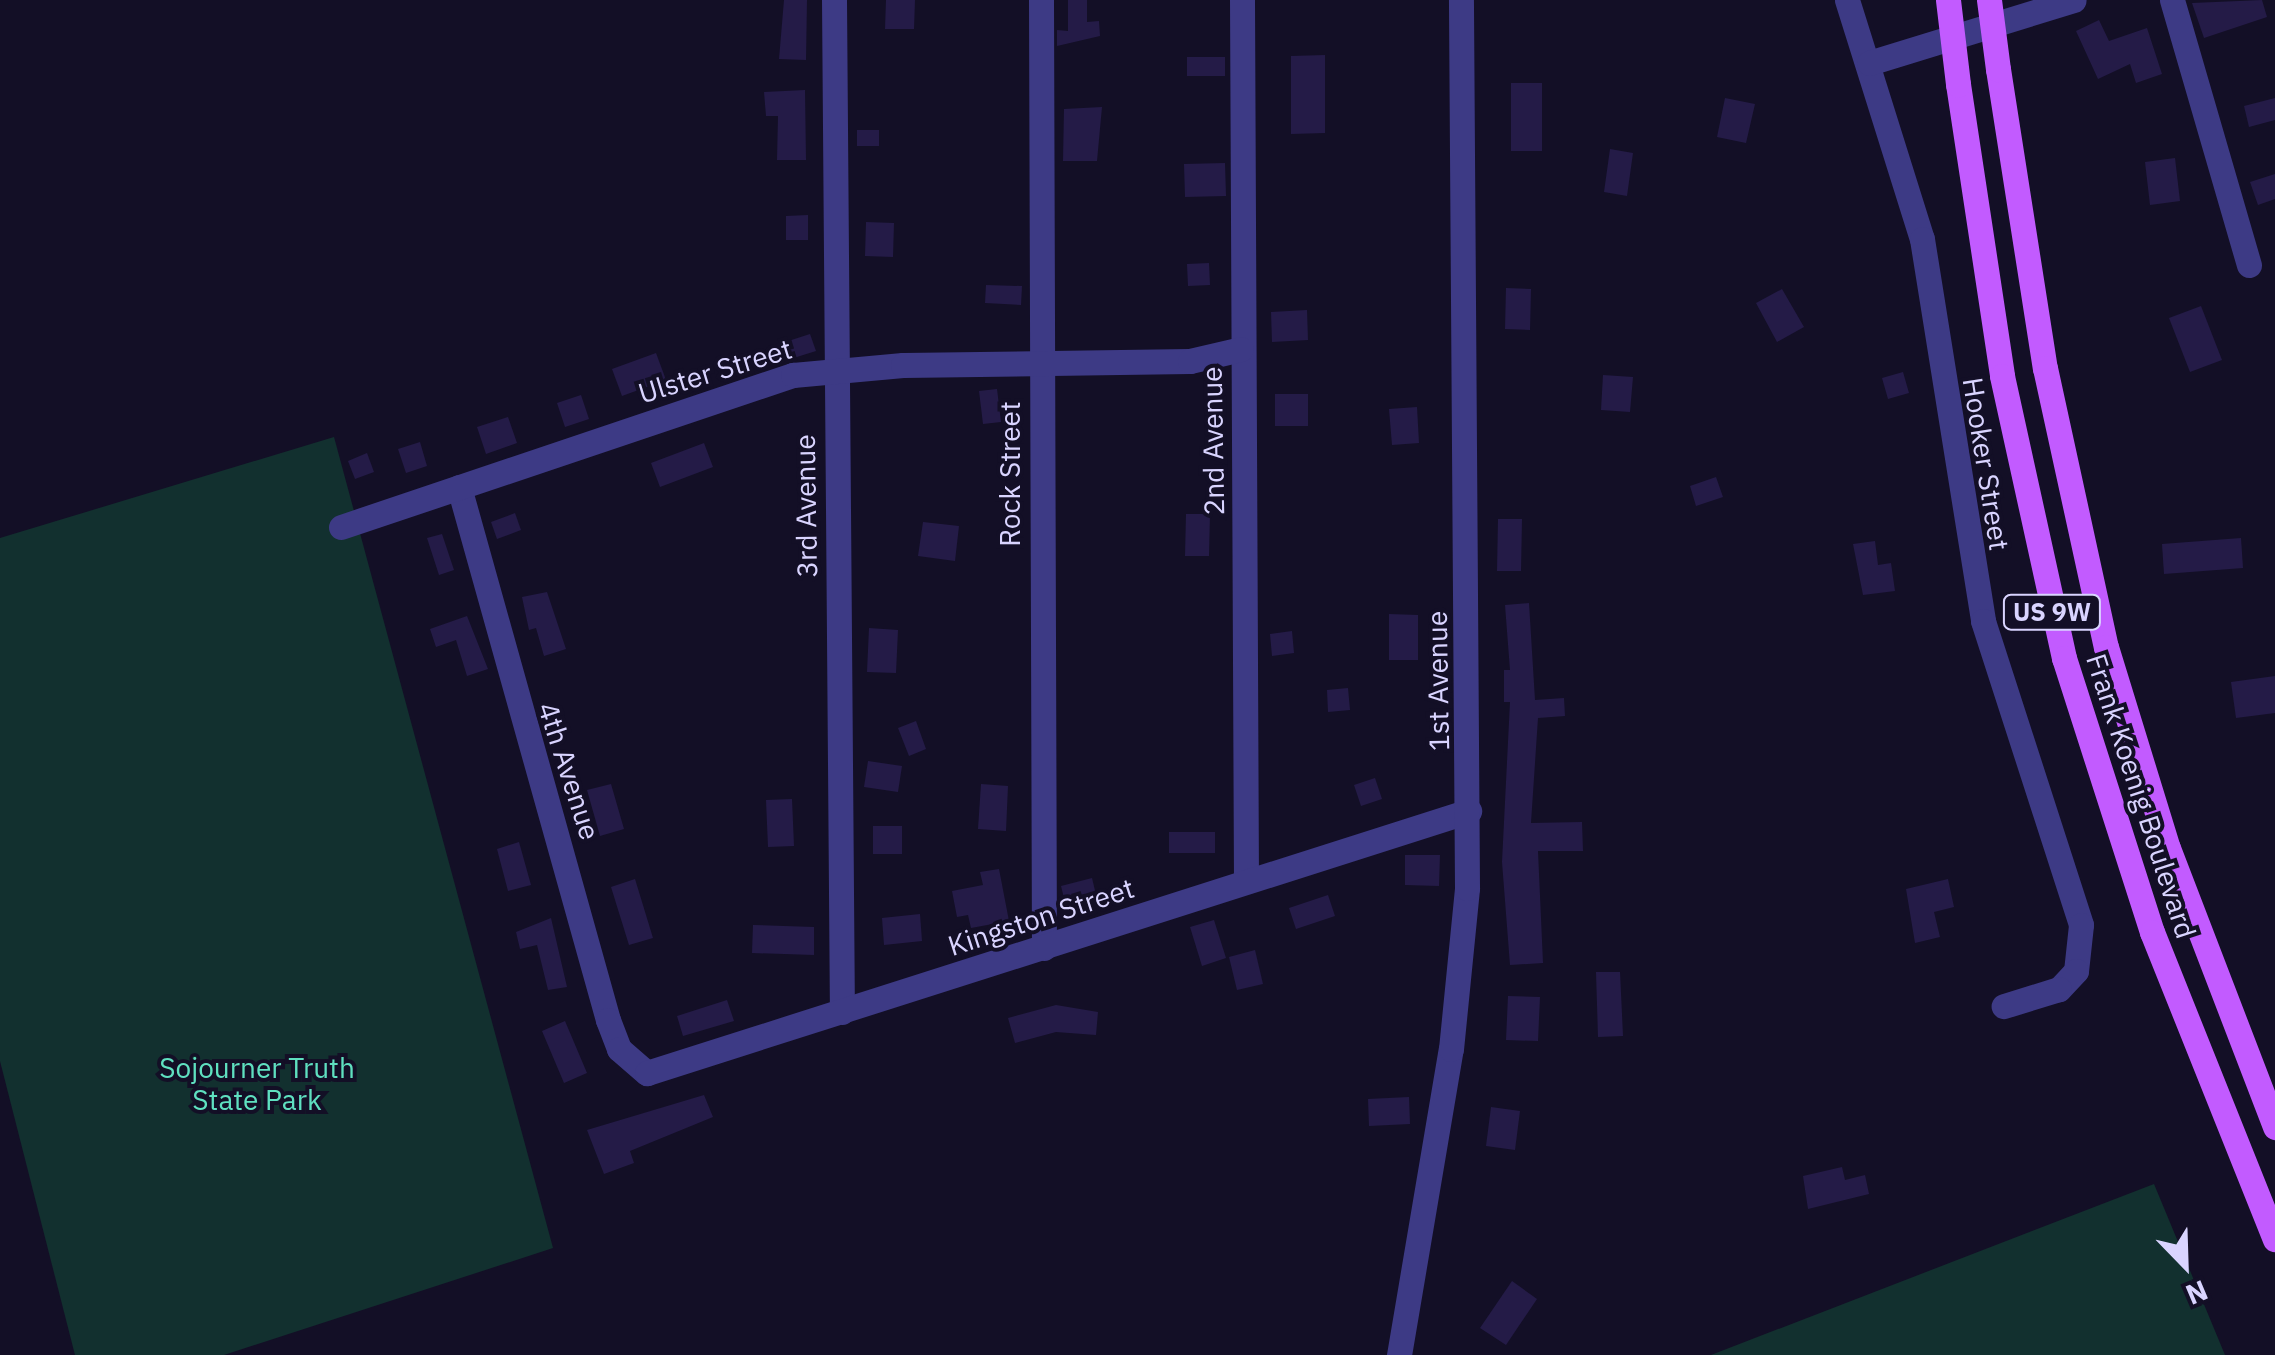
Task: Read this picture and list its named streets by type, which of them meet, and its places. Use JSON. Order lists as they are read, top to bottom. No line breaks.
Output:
{"streets":{"main road":["US 9W","Frank Koenig Boulevard"],"street":["Ulster Street","2nd Avenue","Hooker Street","Rock Street","3rd Avenue","1st Avenue","4th Avenue","Kingston Street"]},"crossings":[["Ulster Street","2nd Avenue"],["Ulster Street","Rock Street"],["Ulster Street","3rd Avenue"],["Ulster Street","4th Avenue"],["2nd Avenue","Kingston Street"],["Rock Street","Kingston Street"],["3rd Avenue","Kingston Street"],["1st Avenue","Kingston Street"],["4th Avenue","Kingston Street"]],"parks":["Sojourner Truth State Park"],"north":"bottom right"}
